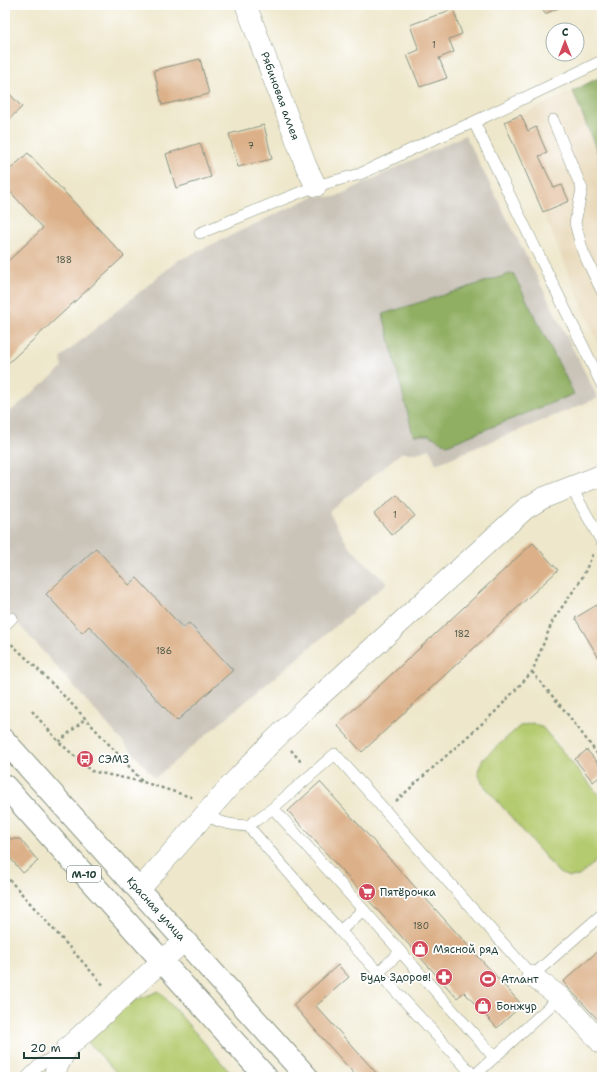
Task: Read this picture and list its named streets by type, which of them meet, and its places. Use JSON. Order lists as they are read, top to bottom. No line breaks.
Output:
{"streets":{"highway":["М-10","Красная улица"],"street":["Рябиновая аллея"]},"places":{"bus stop":["СЭМЗ"],"supermarket":["Пятёрочка"],"shop":["Мясной ряд","Бонжур"],"pharmacy":["Будь Здоров!"],"sports":["Атлант"]},"house_numbers":["1","7","188","1","182","186","180"],"scale_bar":"20 m","north":"top"}
